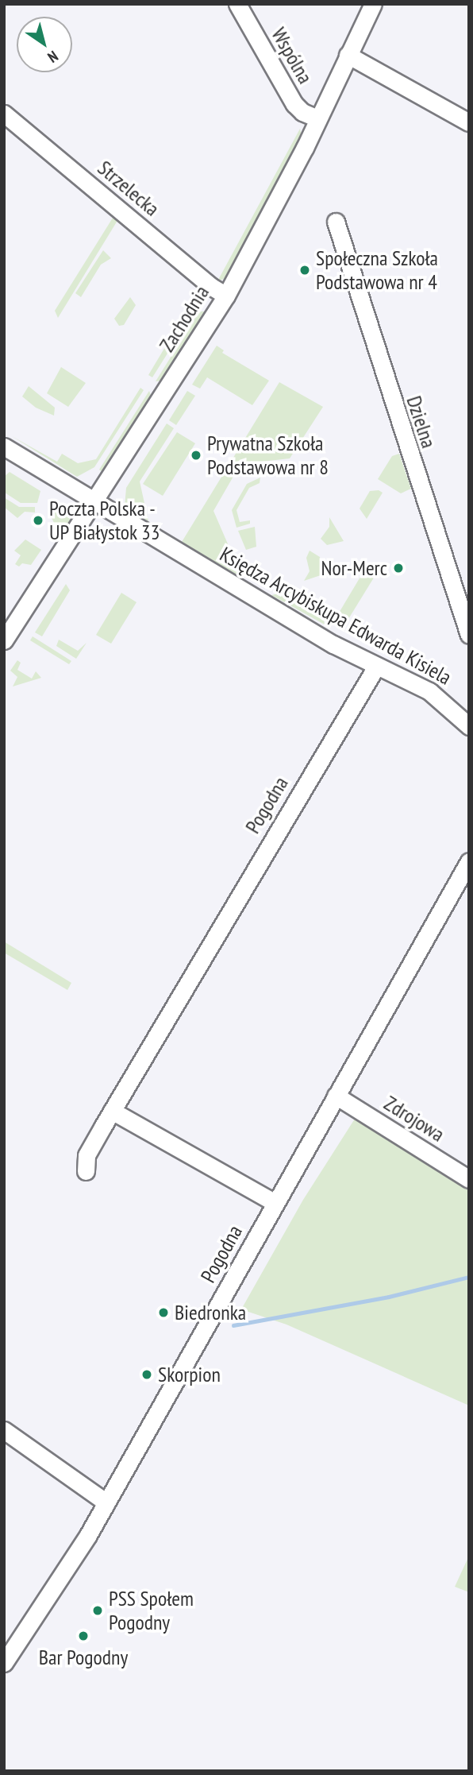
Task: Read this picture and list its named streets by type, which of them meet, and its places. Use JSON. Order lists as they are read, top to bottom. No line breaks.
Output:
{"streets":{"street":["Wspólna","Strzelecka","Zachodnia","Dzielna","Księdza Arcybiskupa Edwarda Kisiela","Pogodna","Zdrojowa"]},"crossings":[["Wspólna","Zachodnia"],["Strzelecka","Zachodnia"],["Zachodnia","Księdza Arcybiskupa Edwarda Kisiela"],["Księdza Arcybiskupa Edwarda Kisiela","Pogodna"],["Pogodna","Zdrojowa"]],"places":["Społeczna Szkoła Podstawowa nr 4","Prywatna Szkoła Podstawowa nr 8","Poczta Polska - UP Białystok 33","Nor-Merc","Biedronka","Skorpion","PSS Społem Pogodny","Bar Pogodny"],"north":"bottom right"}
